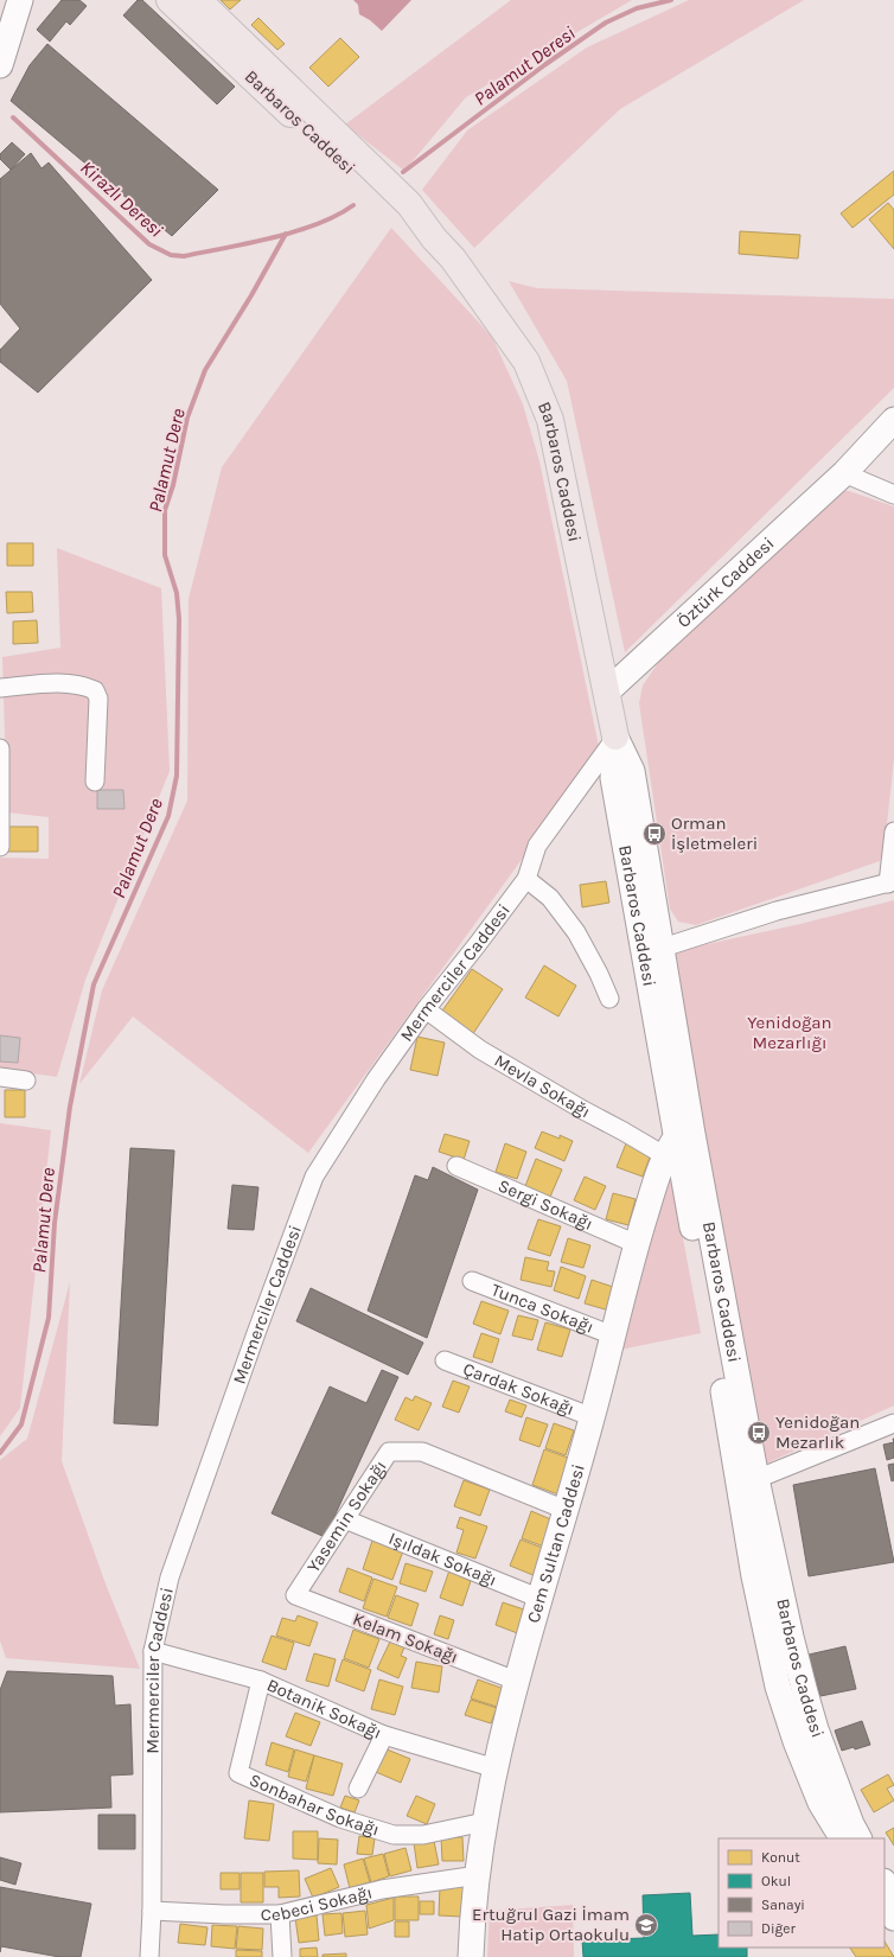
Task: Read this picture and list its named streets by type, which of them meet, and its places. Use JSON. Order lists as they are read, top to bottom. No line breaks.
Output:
{"streets":{"main road":["Barbaros Caddesi","Öztürk Caddesi","Cem Sultan Caddesi"],"street":["Mermerciler Caddesi","Mevla Sokağı","Sergi Sokağı","Tunca Sokağı","Çardak Sokağı","Yasemin Sokağı","Işıldak Sokağı","Kelam Sokağı","Botanik Sokağı","Sonbahar Sokağı","Cebeci Sokağı"]},"crossings":[["Barbaros Caddesi","Öztürk Caddesi"],["Barbaros Caddesi","Mermerciler Caddesi"],["Barbaros Caddesi","Mevla Sokağı"],["Barbaros Caddesi","Cem Sultan Caddesi"],["Mermerciler Caddesi","Mevla Sokağı"],["Mermerciler Caddesi","Botanik Sokağı"],["Mermerciler Caddesi","Cebeci Sokağı"],["Mevla Sokağı","Cem Sultan Caddesi"],["Sergi Sokağı","Cem Sultan Caddesi"],["Tunca Sokağı","Cem Sultan Caddesi"],["Çardak Sokağı","Cem Sultan Caddesi"],["Yasemin Sokağı","Cem Sultan Caddesi"],["Yasemin Sokağı","Işıldak Sokağı"],["Yasemin Sokağı","Kelam Sokağı"],["Cem Sultan Caddesi","Işıldak Sokağı"],["Cem Sultan Caddesi","Kelam Sokağı"],["Cem Sultan Caddesi","Botanik Sokağı"],["Cem Sultan Caddesi","Sonbahar Sokağı"],["Cem Sultan Caddesi","Cebeci Sokağı"],["Botanik Sokağı","Sonbahar Sokağı"]],"water":["Palamut Deresi","Kirazlı Deresi","Palamut Dere"],"parks":["Yenidoğan Mezarlığı"],"places":{"bus stop":["Orman İşletmeleri","Yenidoğan Mezarlık"],"school or university":["Ertuğrul Gazi İmam Hatip Ortaokulu"]},"legend":["Konut","Okul","Sanayi","Diğer"]}
